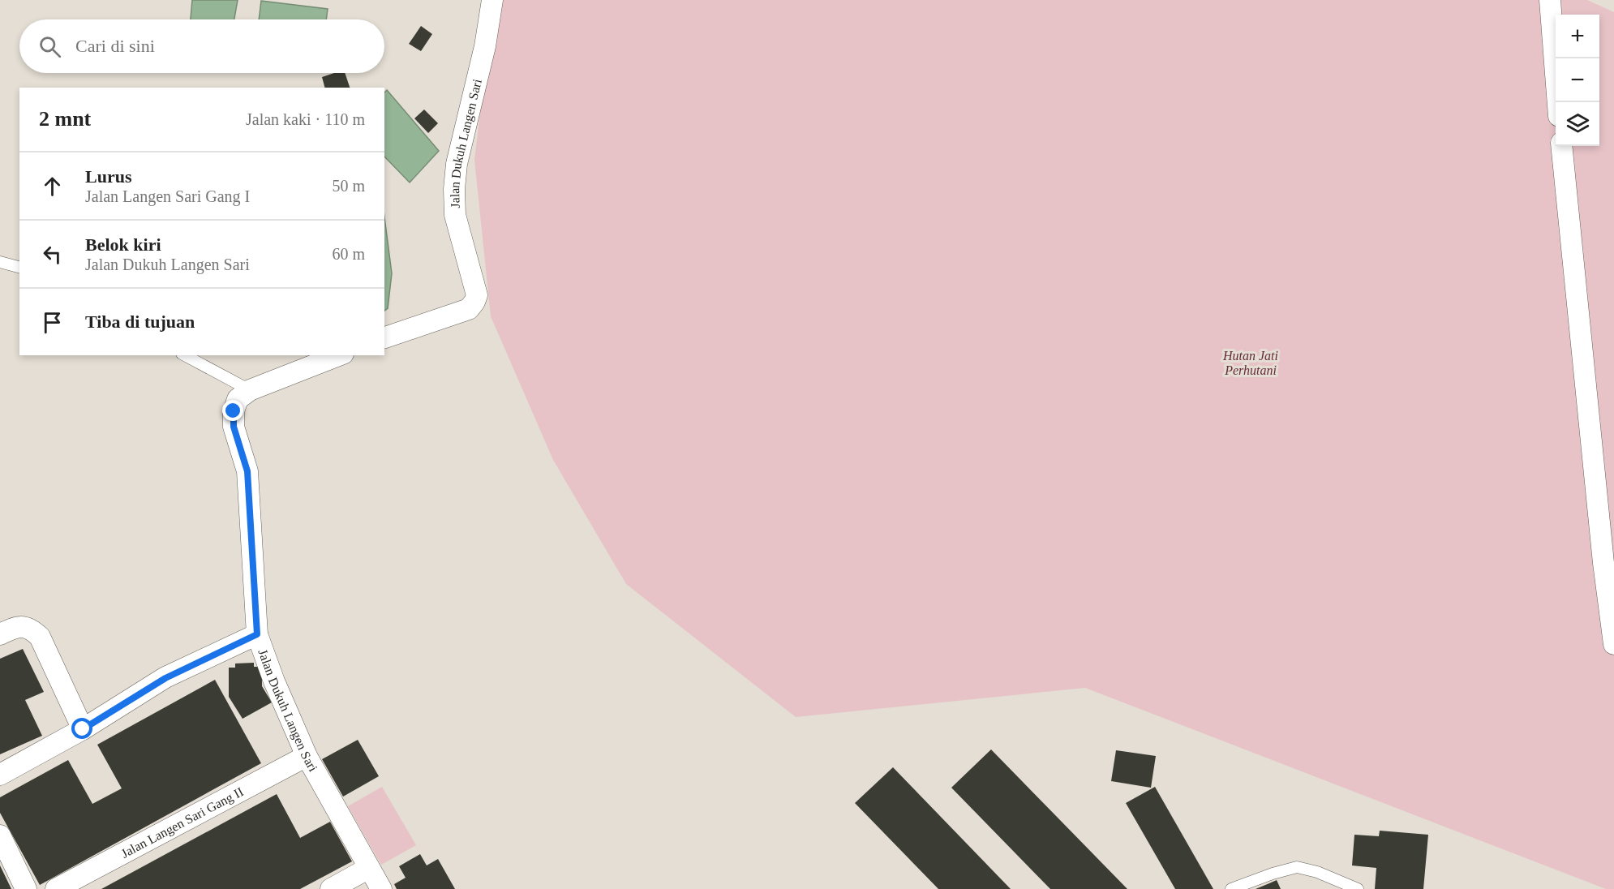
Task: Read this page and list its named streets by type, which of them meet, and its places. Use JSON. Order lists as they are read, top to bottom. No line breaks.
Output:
{"streets":{"street":["Jalan Dukuh Langen Sari","Jalan Langen Sari Gang II"]},"crossings":[["Jalan Dukuh Langen Sari","Jalan Langen Sari Gang II"]],"parks":["Hutan Jati Perhutani"],"page":{"map_buttons":["+","−"],"search":"Cari di sini","heading":["2 mnt","Jalan kaki · 110 m"],"list":[["Lurus","Jalan Langen Sari Gang I","50 m"],["Belok kiri","Jalan Dukuh Langen Sari","60 m"],"Tiba di tujuan"]}}
